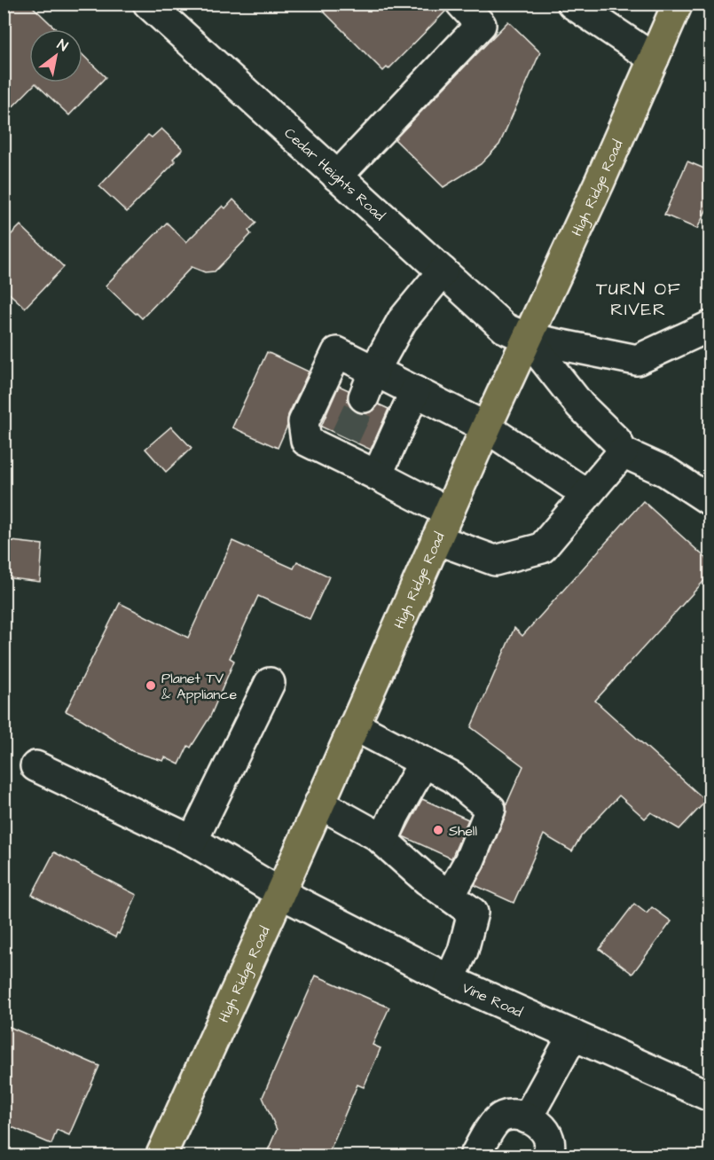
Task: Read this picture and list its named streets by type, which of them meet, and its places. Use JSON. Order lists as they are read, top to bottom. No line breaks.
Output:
{"streets":{"main road":["High Ridge Road"],"street":["Cedar Heights Road","Vine Road"]},"crossings":[["Cedar Heights Road","High Ridge Road"],["High Ridge Road","Vine Road"]],"districts":["TURN OF RIVER"],"places":["Planet TV & Appliance","Shell"],"north":"top right"}
